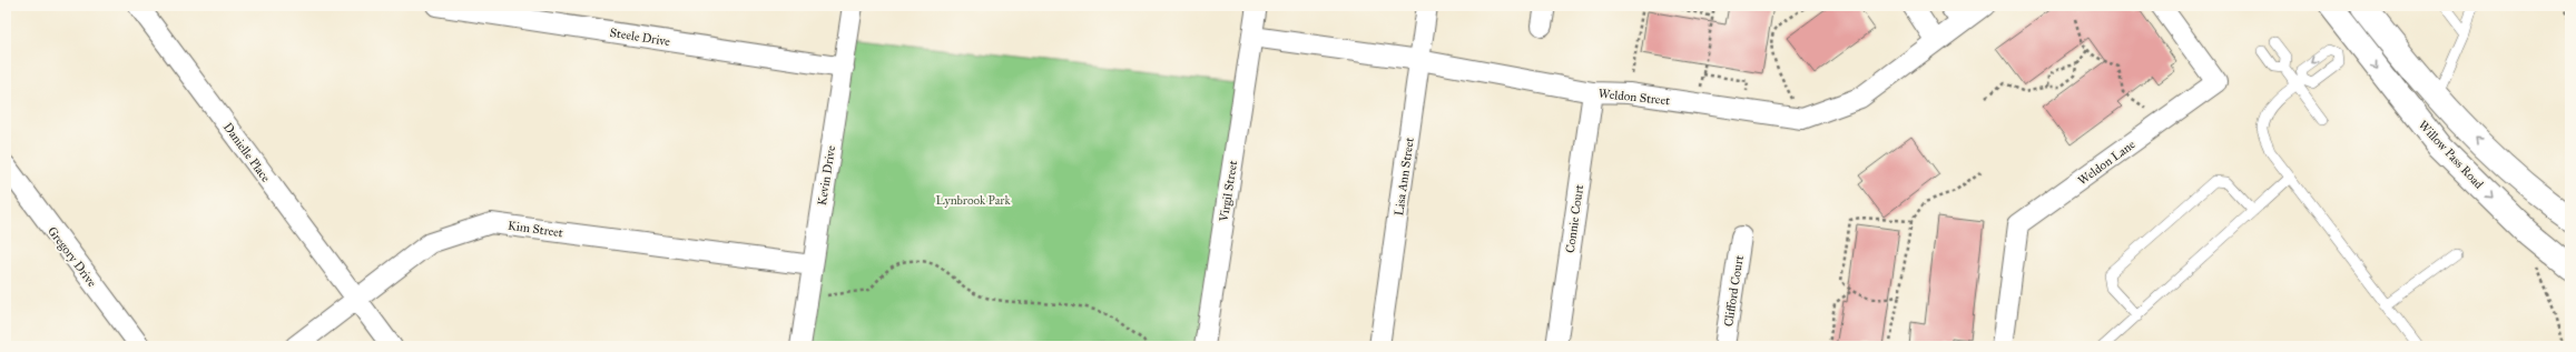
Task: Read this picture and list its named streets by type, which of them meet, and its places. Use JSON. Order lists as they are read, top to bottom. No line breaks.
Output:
{"streets":{"main road":["Willow Pass Road"],"street":["Steele Drive","Weldon Street","Danielle Place","Weldon Lane","Kevin Drive","Lisa Ann Street","Virgil Street","Connie Court","Kim Street","Gregory Drive","Clifford Court"]},"crossings":[["Steele Drive","Kevin Drive"],["Weldon Street","Lisa Ann Street"],["Weldon Street","Virgil Street"],["Weldon Street","Connie Court"],["Danielle Place","Kim Street"],["Kevin Drive","Kim Street"]],"parks":["Lynbrook Park"]}
